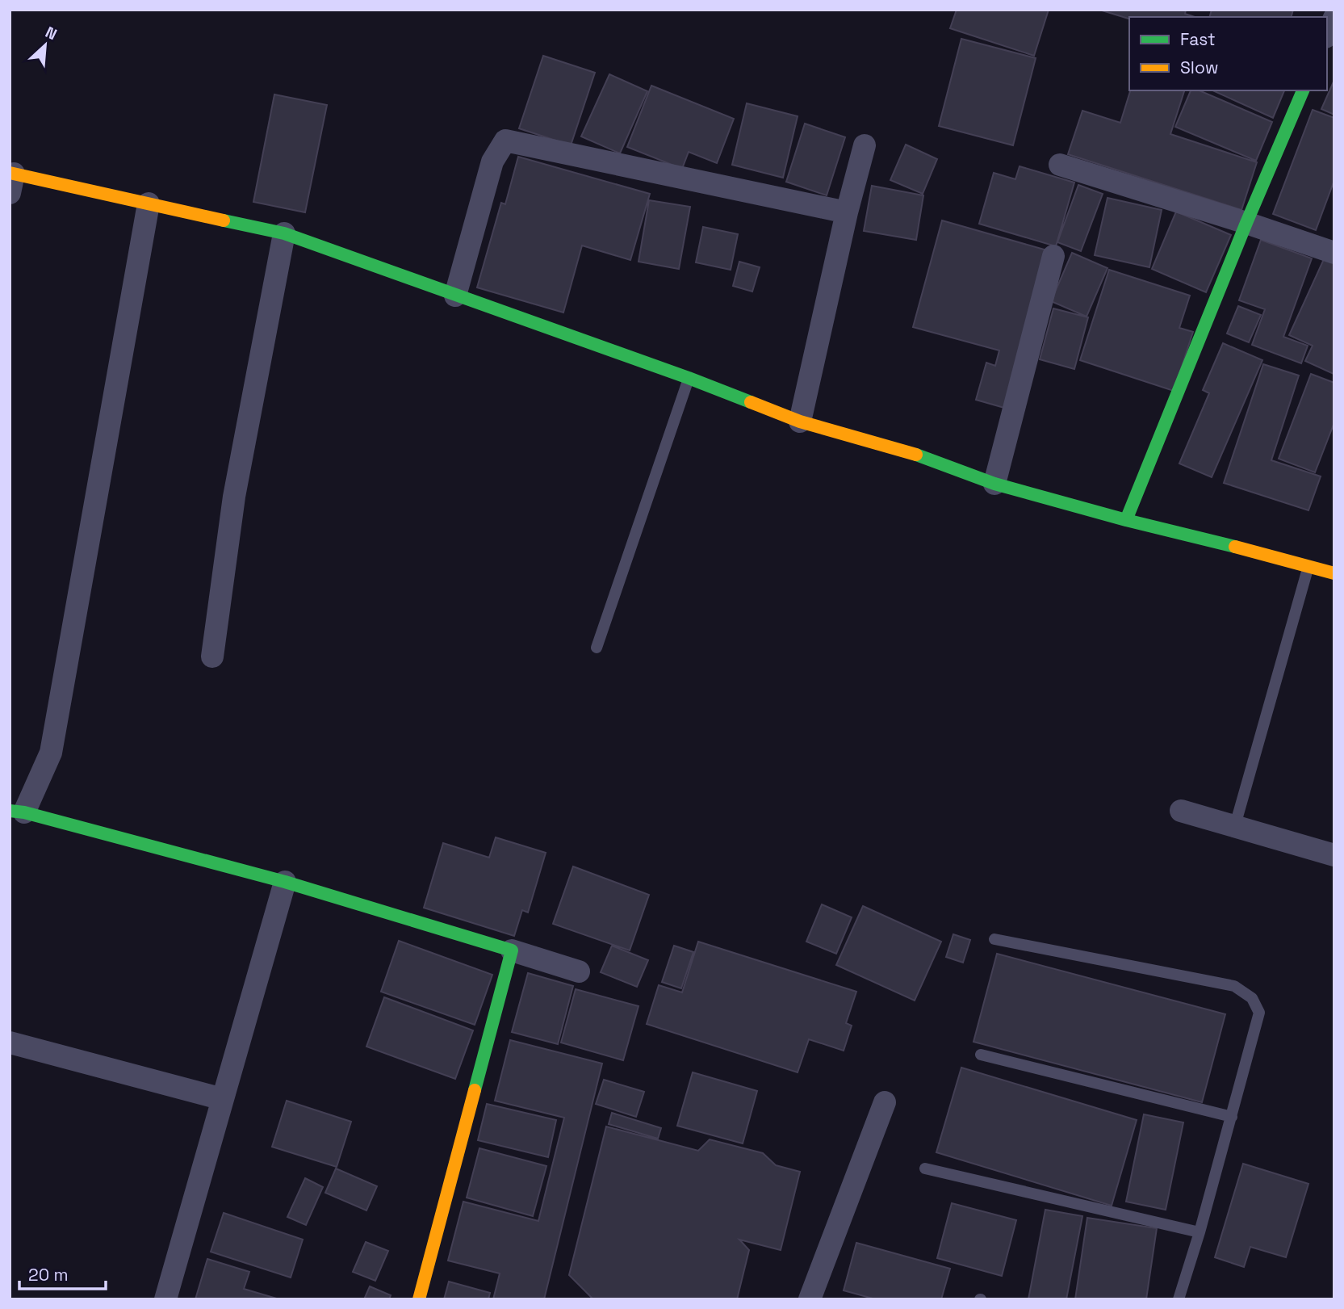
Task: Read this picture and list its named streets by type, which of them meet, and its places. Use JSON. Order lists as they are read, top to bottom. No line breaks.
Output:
{"legend":["Fast","Slow"],"scale_bar":"20 m","north":"top right"}
